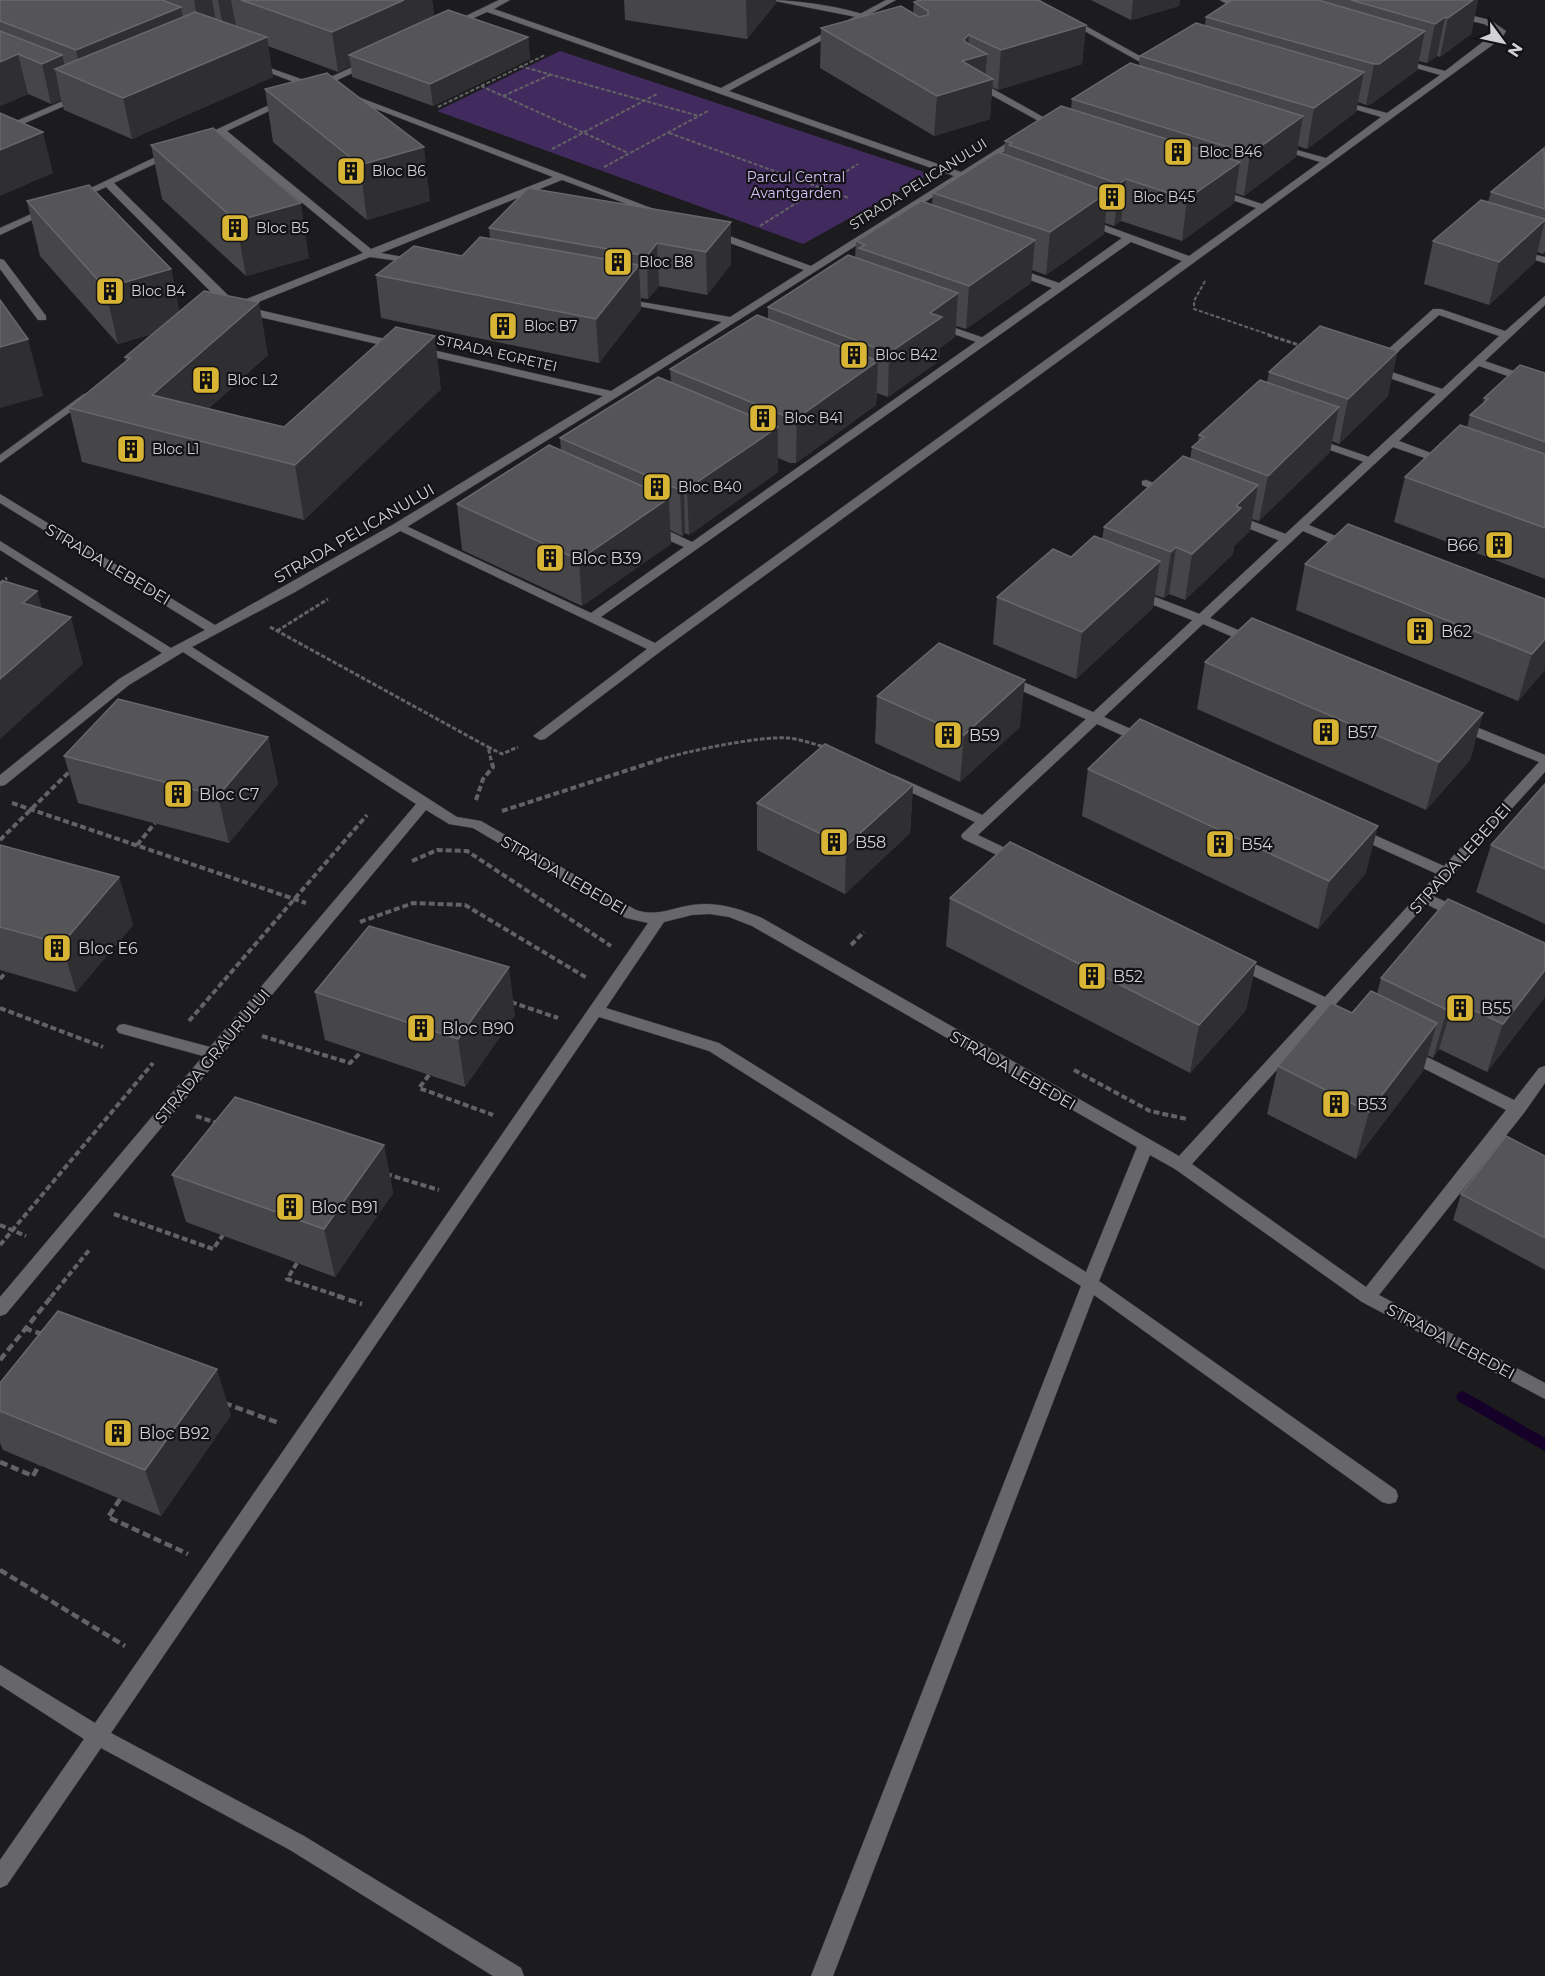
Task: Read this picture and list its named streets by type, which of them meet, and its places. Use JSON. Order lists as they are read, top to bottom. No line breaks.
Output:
{"streets":{"street":["STRADA PELICANULUI","STRADA EGRETEI","STRADA LEBEDEI","STRADA GRAURULUI"]},"crossings":[["STRADA PELICANULUI","STRADA EGRETEI"],["STRADA PELICANULUI","STRADA LEBEDEI"],["STRADA LEBEDEI","STRADA GRAURULUI"]],"parks":["Parcul Central Avantgarden"],"places":{"building":["Bloc B46","Bloc B6","Bloc B45","Bloc B5","Bloc B8","Bloc B4","Bloc B7","Bloc B42","Bloc L2","Bloc B41","Bloc L1","Bloc B40","B66","Bloc B39","B62","B57","B59","Bloc C7","B58","B54","Bloc E6","B52","B55","Bloc B90","B53","Bloc B91","Bloc B92"]},"north":"bottom right"}
